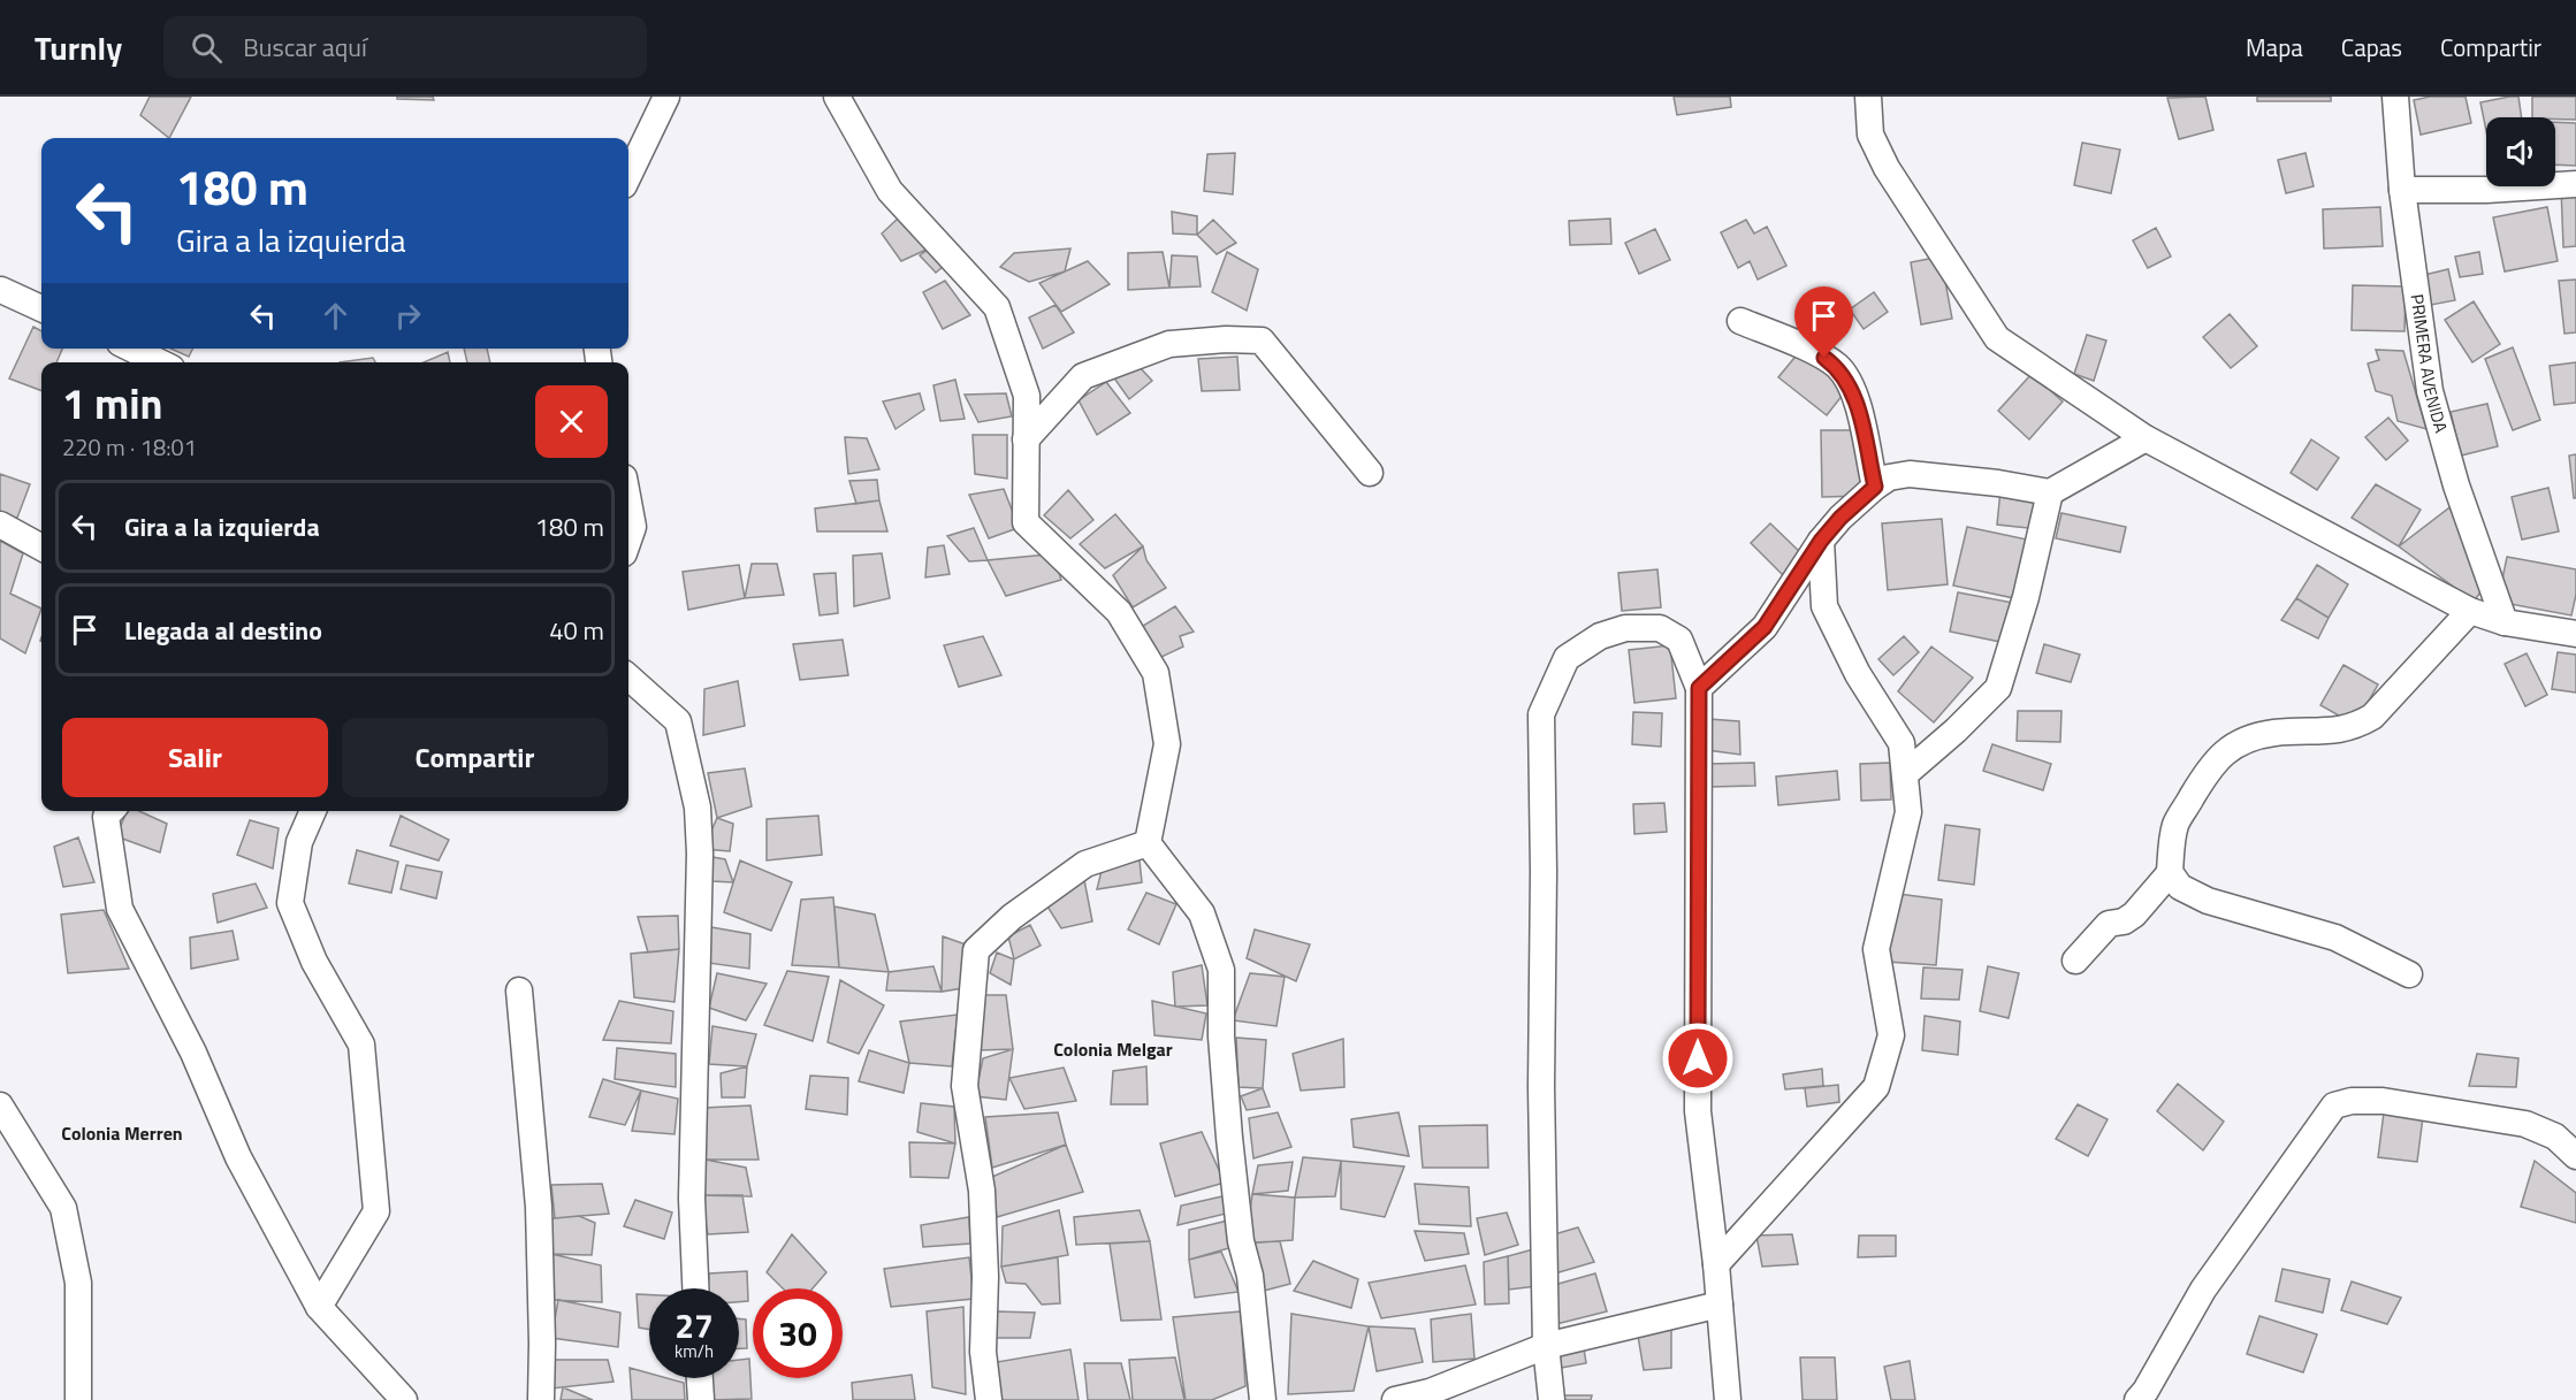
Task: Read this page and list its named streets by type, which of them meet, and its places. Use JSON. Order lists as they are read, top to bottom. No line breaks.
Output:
{"streets":{"street":["PRIMERA AVENIDA"]},"districts":["Colonia Melgar","Colonia Merren"],"page":{"header":"Turnly","search":"Buscar aquí","nav":["Mapa","Capas","Compartir"],"turn":["180 m","Gira a la izquierda"],"heading":["1 min","220 m · 18:01"],"list":[{"name":"Gira a la izquierda","value":"180 m"},{"name":"Llegada al destino","value":"40 m"}],"buttons":["Salir","Compartir"],"speed":"27 km/h","limit":"30"}}
